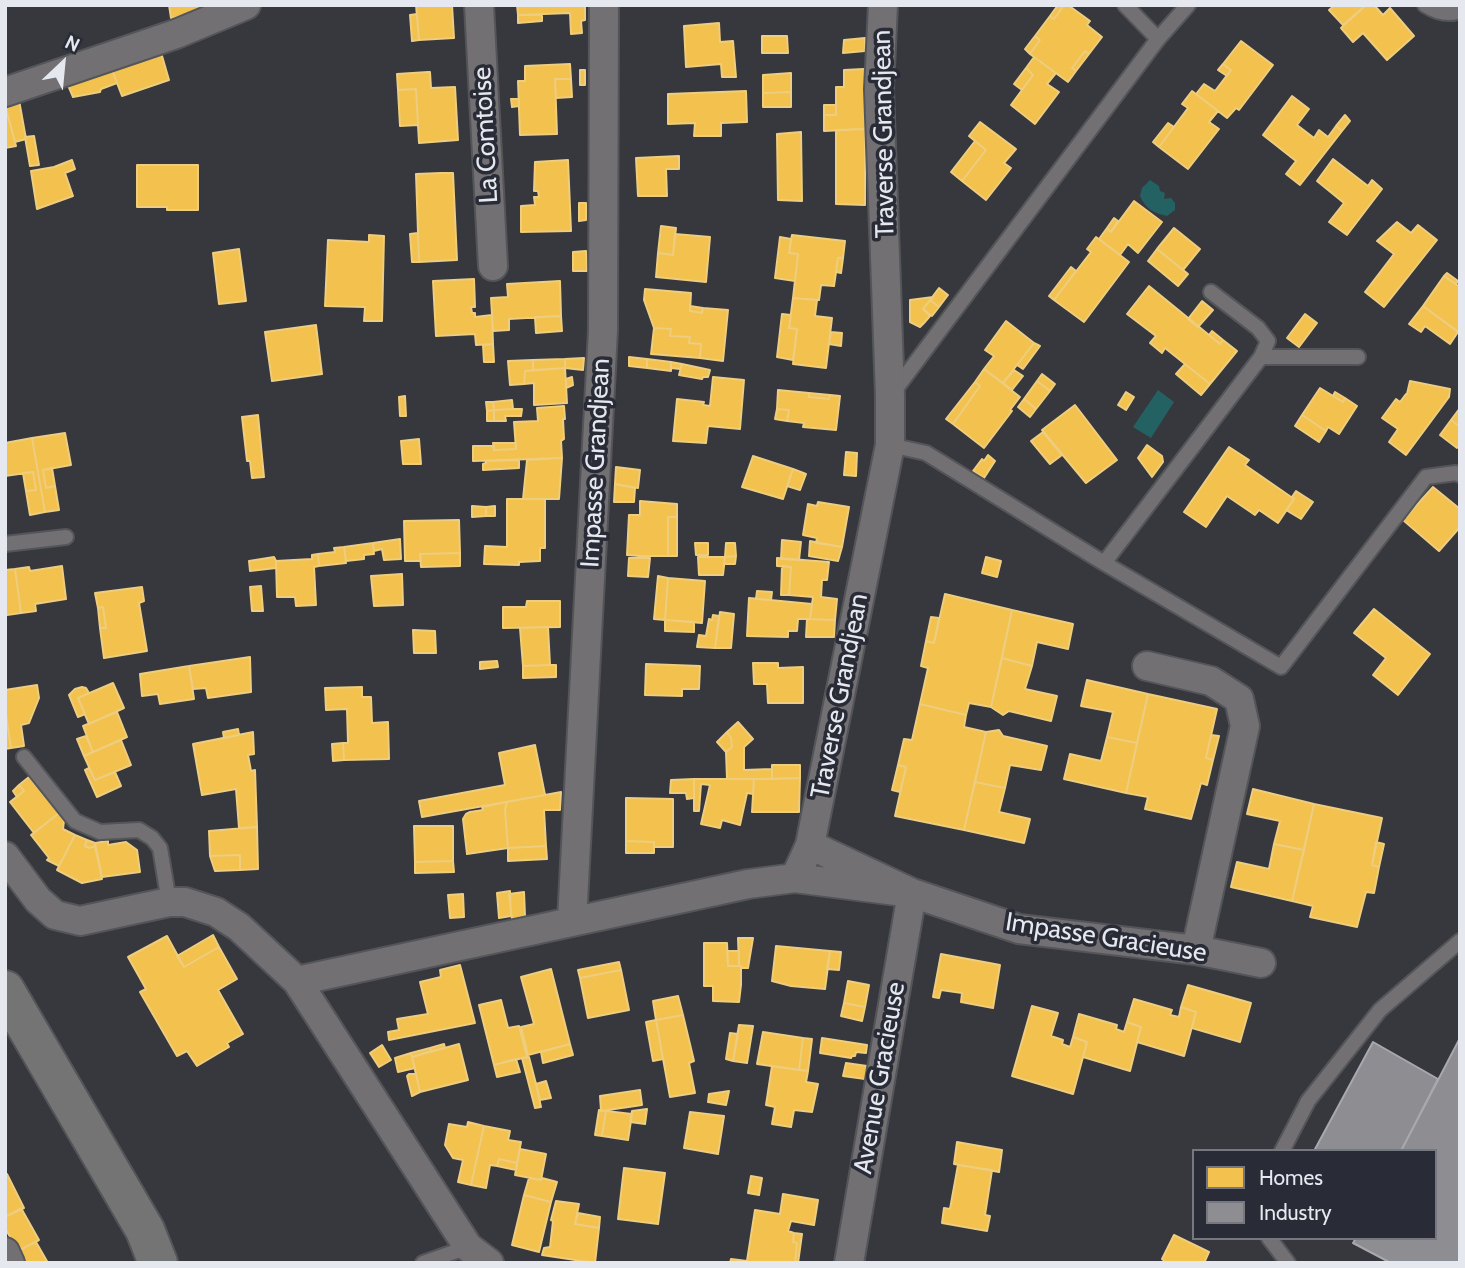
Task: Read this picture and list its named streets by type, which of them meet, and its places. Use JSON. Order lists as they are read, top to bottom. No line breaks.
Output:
{"streets":{"street":["Traverse Grandjean","La Comtoise","Impasse Grandjean","Impasse Gracieuse","Avenue Gracieuse"]},"crossings":[["Traverse Grandjean","Impasse Gracieuse"],["Impasse Gracieuse","Avenue Gracieuse"]],"legend":["Homes","Industry"],"north":"top right"}
